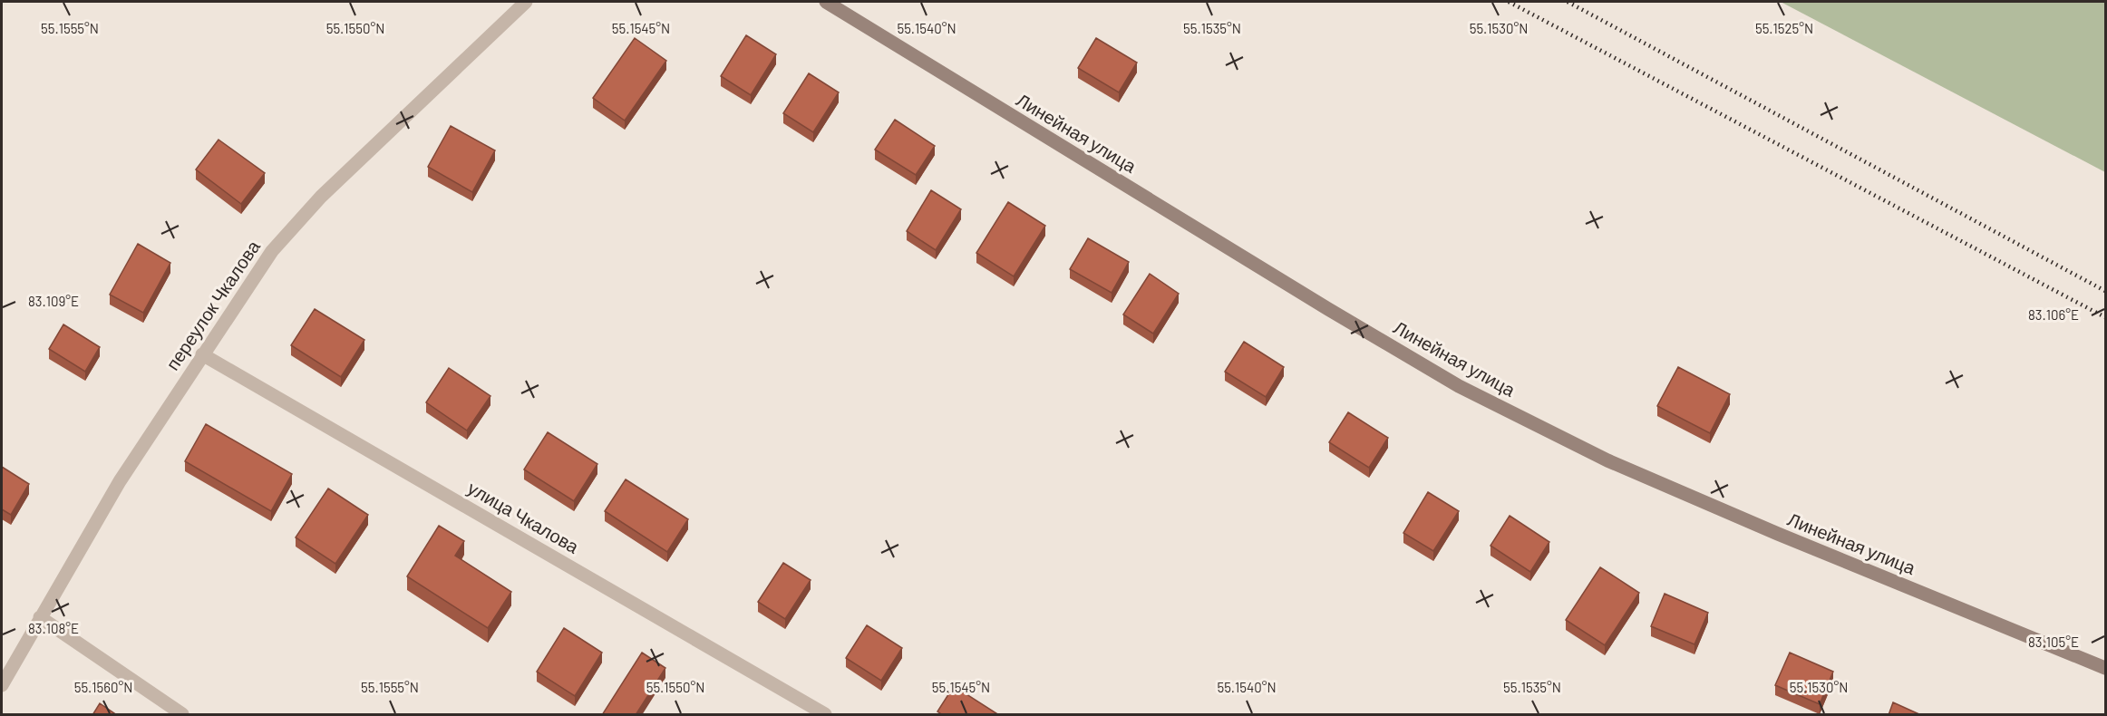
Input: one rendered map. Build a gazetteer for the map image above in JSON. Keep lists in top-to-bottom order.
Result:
{
  "streets": {
    "main road": ["Линейная улица"],
    "street": ["переулок Чкалова", "улица Чкалова"]
  },
  "crossings": [
    ["переулок Чкалова", "улица Чкалова"]
  ],
  "coordinates": [
    "55.1555°N",
    "55.1535°N",
    "55.1530°N",
    "55.1550°N",
    "55.1545°N",
    "55.1540°N",
    "55.1525°N",
    "83.109°E",
    "83.106°E",
    "83.108°E",
    "83.105°E",
    "55.1560°N"
  ]
}
